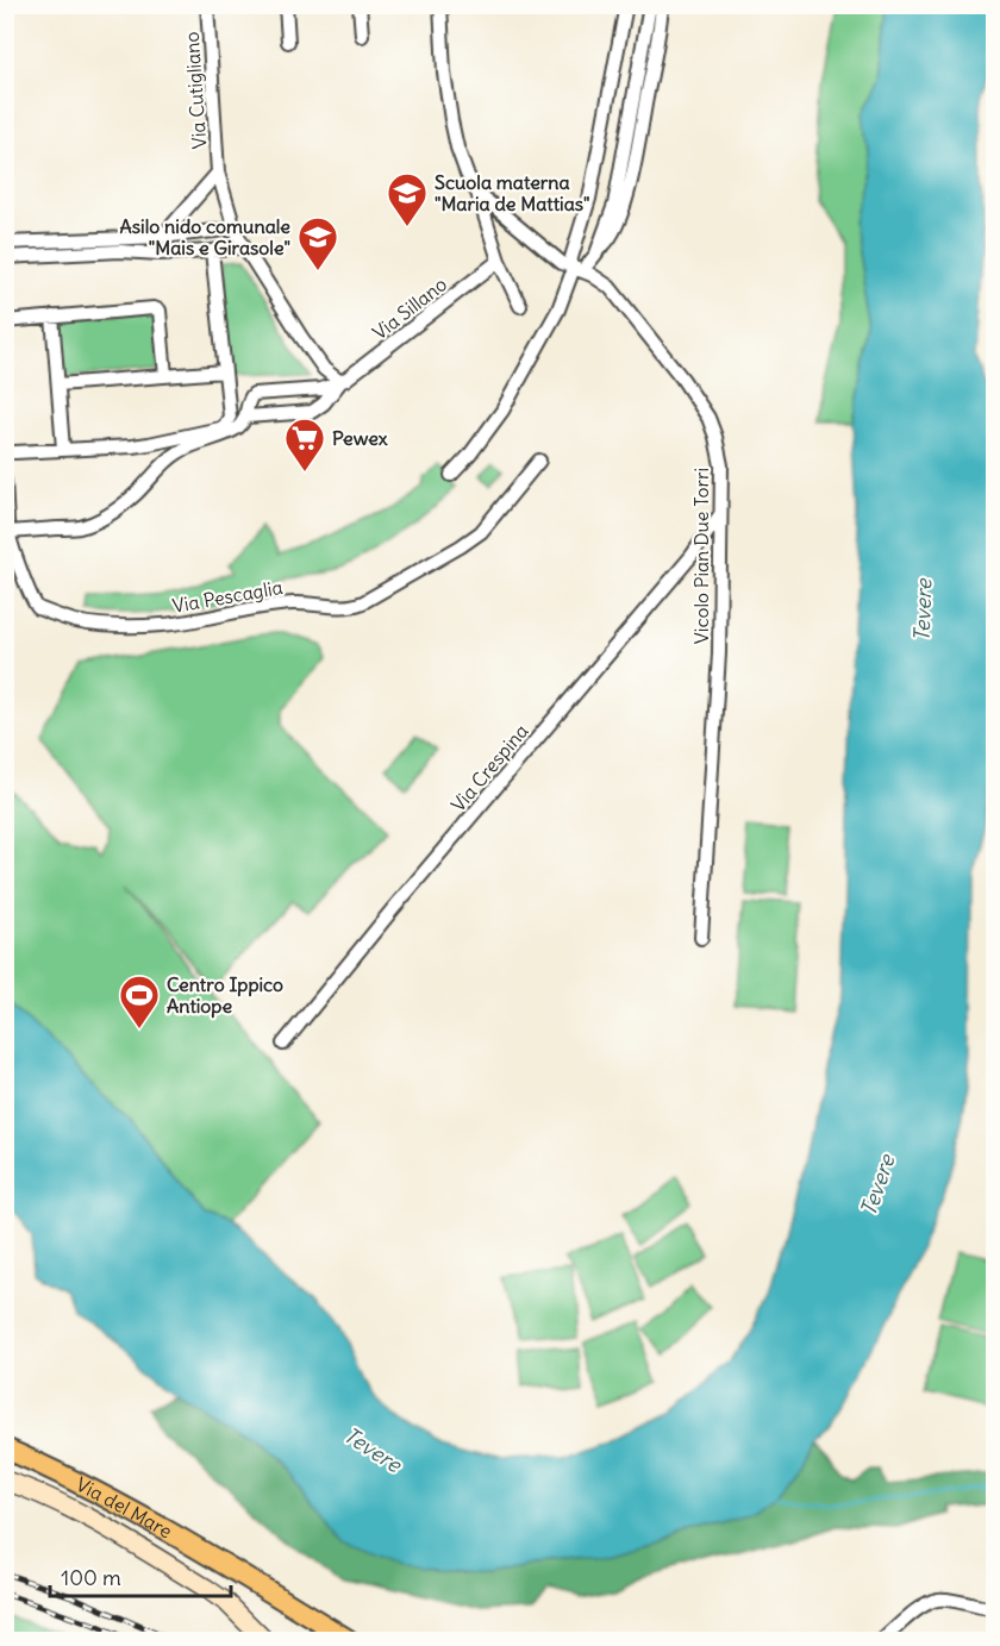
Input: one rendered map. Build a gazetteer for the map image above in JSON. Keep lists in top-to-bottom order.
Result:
{
  "streets": {
    "main road": ["Via del Mare"],
    "street": [
      "Via Cutigliano",
      "Via Sillano",
      "Vicolo Pian Due Torri",
      "Via Pescaglia",
      "Via Crespina"
    ]
  },
  "crossings": [
    ["Via Cutigliano", "Via Sillano"],
    ["Vicolo Pian Due Torri", "Via Crespina"]
  ],
  "water": ["Tevere"],
  "places": {
    "school or university": ["Scuola materna \"Maria de Mattias\"", "Asilo nido comunale \"Mais e Girasole\""],
    "supermarket": ["Pewex"],
    "sports": ["Centro Ippico Antiope"]
  },
  "scale_bar": "100 m"
}
